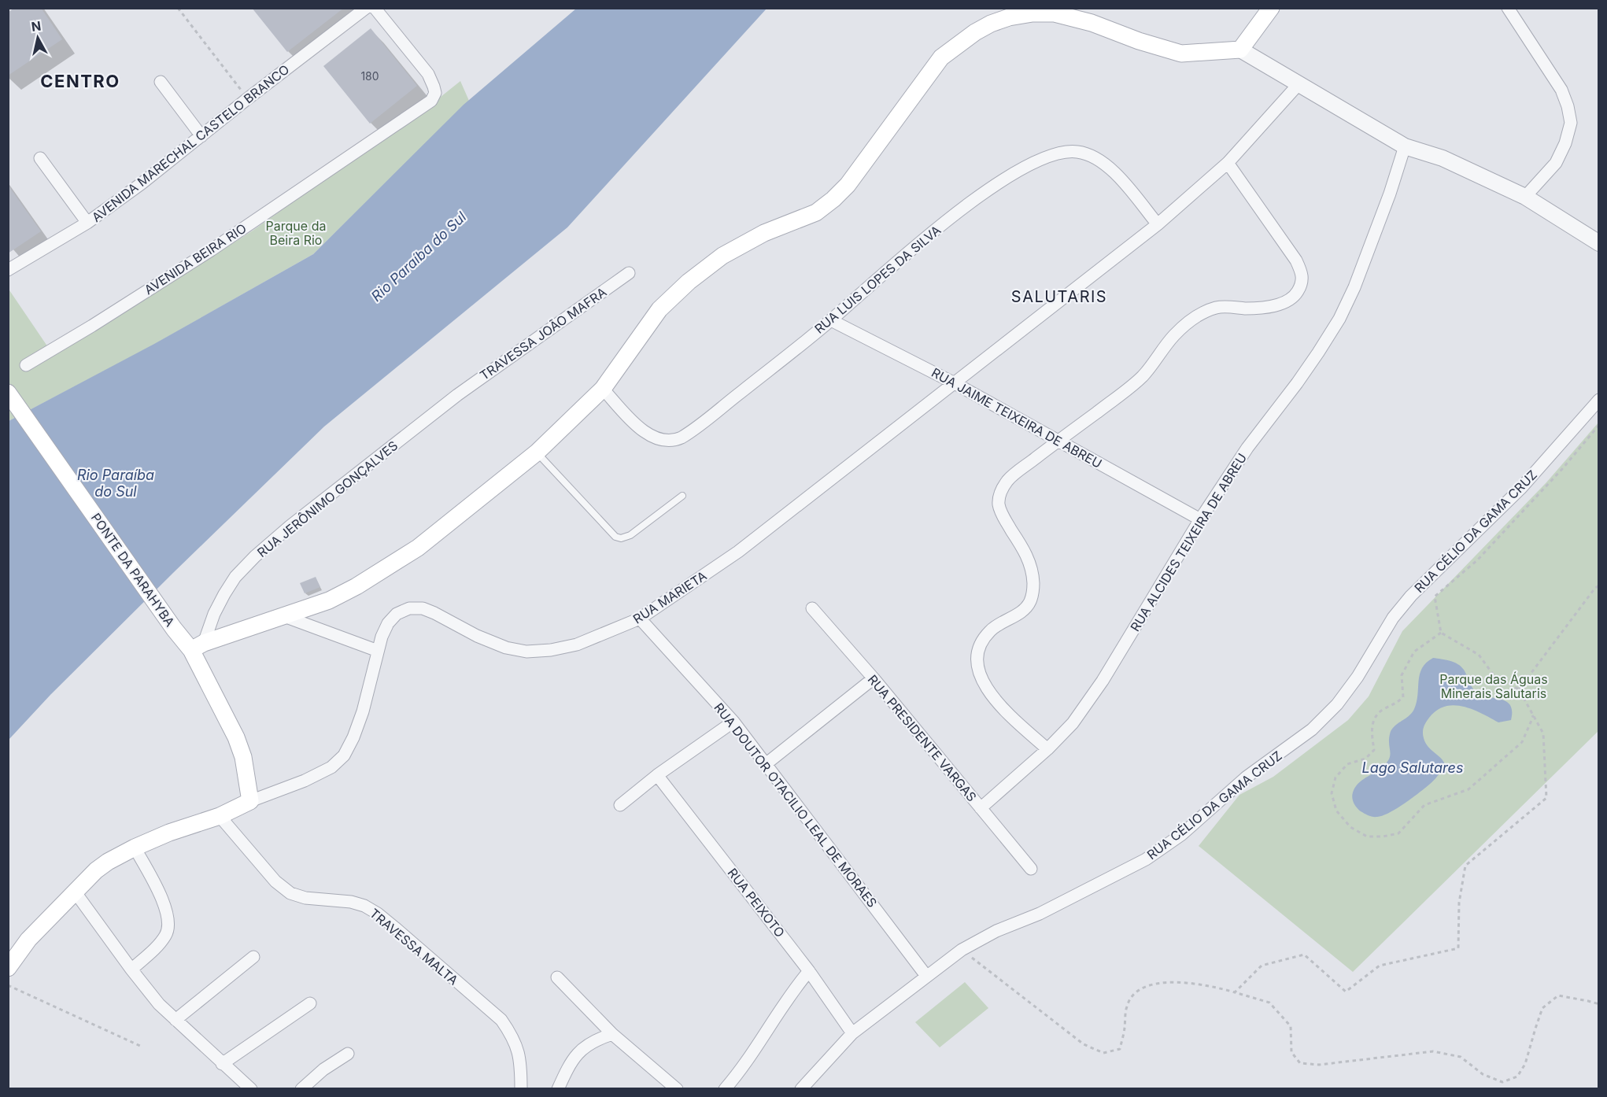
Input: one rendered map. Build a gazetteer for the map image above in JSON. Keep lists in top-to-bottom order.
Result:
{
  "streets": {
    "main road": ["PONTE DA PARAHYBA"],
    "street": [
      "AVENIDA MARECHAL CASTELO BRANCO",
      "AVENIDA BEIRA RIO",
      "RUA LUIS LOPES DA SILVA",
      "TRAVESSA JOÃO MAFRA",
      "RUA JAIME TEIXEIRA DE ABREU",
      "RUA JERÔNIMO GONÇALVES",
      "RUA CÉLIO DA GAMA CRUZ",
      "RUA ALCIDES TEIXEIRA DE ABREU",
      "RUA MARIETA",
      "RUA PRESIDENTE VARGAS",
      "RUA DOUTOR OTACILIO LEAL DE MORAES",
      "RUA PEIXOTO",
      "TRAVESSA MALTA"
    ]
  },
  "crossings": [
    ["RUA LUIS LOPES DA SILVA", "RUA JAIME TEIXEIRA DE ABREU"],
    ["RUA LUIS LOPES DA SILVA", "RUA MARIETA"],
    ["TRAVESSA JOÃO MAFRA", "RUA JERÔNIMO GONÇALVES"],
    ["RUA JAIME TEIXEIRA DE ABREU", "RUA ALCIDES TEIXEIRA DE ABREU"],
    ["RUA JAIME TEIXEIRA DE ABREU", "RUA MARIETA"],
    ["RUA JERÔNIMO GONÇALVES", "PONTE DA PARAHYBA"],
    ["RUA CÉLIO DA GAMA CRUZ", "RUA DOUTOR OTACILIO LEAL DE MORAES"],
    ["RUA CÉLIO DA GAMA CRUZ", "RUA PEIXOTO"],
    ["RUA ALCIDES TEIXEIRA DE ABREU", "RUA PRESIDENTE VARGAS"],
    ["PONTE DA PARAHYBA", "RUA MARIETA"],
    ["RUA MARIETA", "RUA DOUTOR OTACILIO LEAL DE MORAES"]
  ],
  "districts": ["CENTRO", "SALUTARIS"],
  "water": ["Rio Paraíba do Sul", "Lago Salutares"],
  "parks": ["Parque da Beira Rio", "Parque das Águas Minerais Salutaris"],
  "house_numbers": ["180"],
  "north": "top"
}
